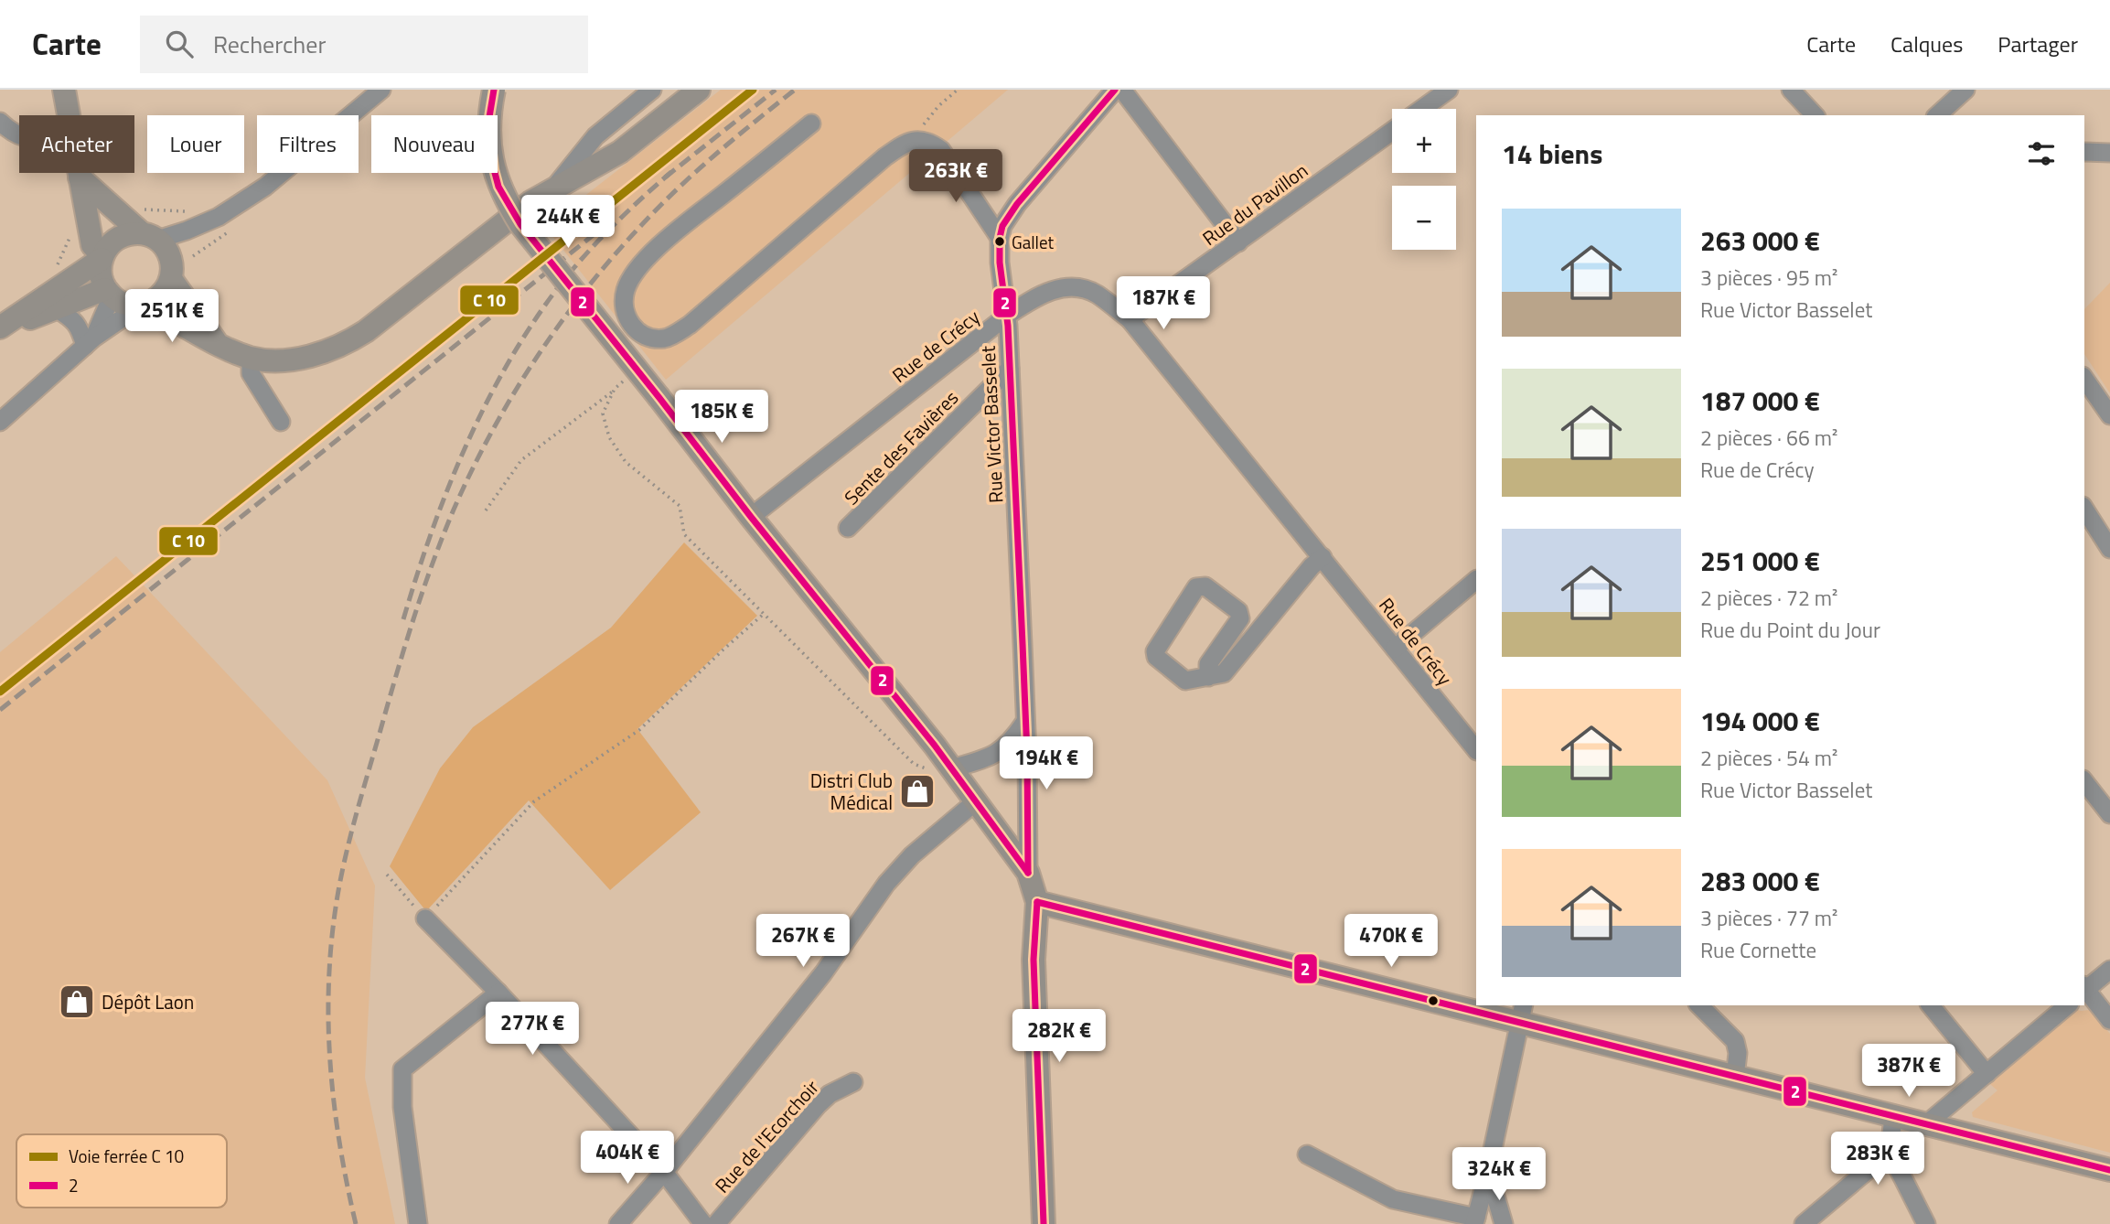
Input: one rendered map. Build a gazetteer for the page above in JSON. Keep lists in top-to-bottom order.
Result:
{
  "streets": {
    "street": [
      "Rue du Pavillon",
      "Rue de Crécy",
      "Rue Victor Basselet",
      "Sente des Favières",
      "Rue de l'Ecorchoir"
    ]
  },
  "crossings": [
    ["Rue du Pavillon", "Rue de Crécy"],
    ["Rue de Crécy", "Rue Victor Basselet"],
    ["Rue Victor Basselet", "Sente des Favières"]
  ],
  "places": {
    "other": ["Gallet"],
    "shop": ["Distri Club Médical", "Dépôt Laon"]
  },
  "lines": ["transit line 2"],
  "legend": ["Voie ferrée C 10", "2"],
  "page": {
    "header": "Carte",
    "search": "Rechercher",
    "nav": ["Carte", "Calques", "Partager"],
    "map_buttons": ["+", "−"],
    "chip": [
      "Acheter",
      "Louer",
      "Filtres",
      "Nouveau"
    ],
    "heading": "14 biens",
    "price": [
      "263K €",
      "244K €",
      "187K €",
      "251K €",
      "185K €",
      "194K €",
      "267K €",
      "470K €",
      "277K €",
      "282K €",
      "387K €",
      "404K €",
      "283K €",
      "324K €"
    ],
    "list": [
      {
        "name": "263 000 €",
        "note": "3 pièces · 95 m² · Rue Victor Basselet"
      },
      {
        "name": "187 000 €",
        "note": "2 pièces · 66 m² · Rue de Crécy"
      },
      {
        "name": "251 000 €",
        "note": "2 pièces · 72 m² · Rue du Point du Jour"
      },
      {
        "name": "194 000 €",
        "note": "2 pièces · 54 m² · Rue Victor Basselet"
      },
      {
        "name": "283 000 €",
        "note": "3 pièces · 77 m² · Rue Cornette"
      }
    ]
  }
}
